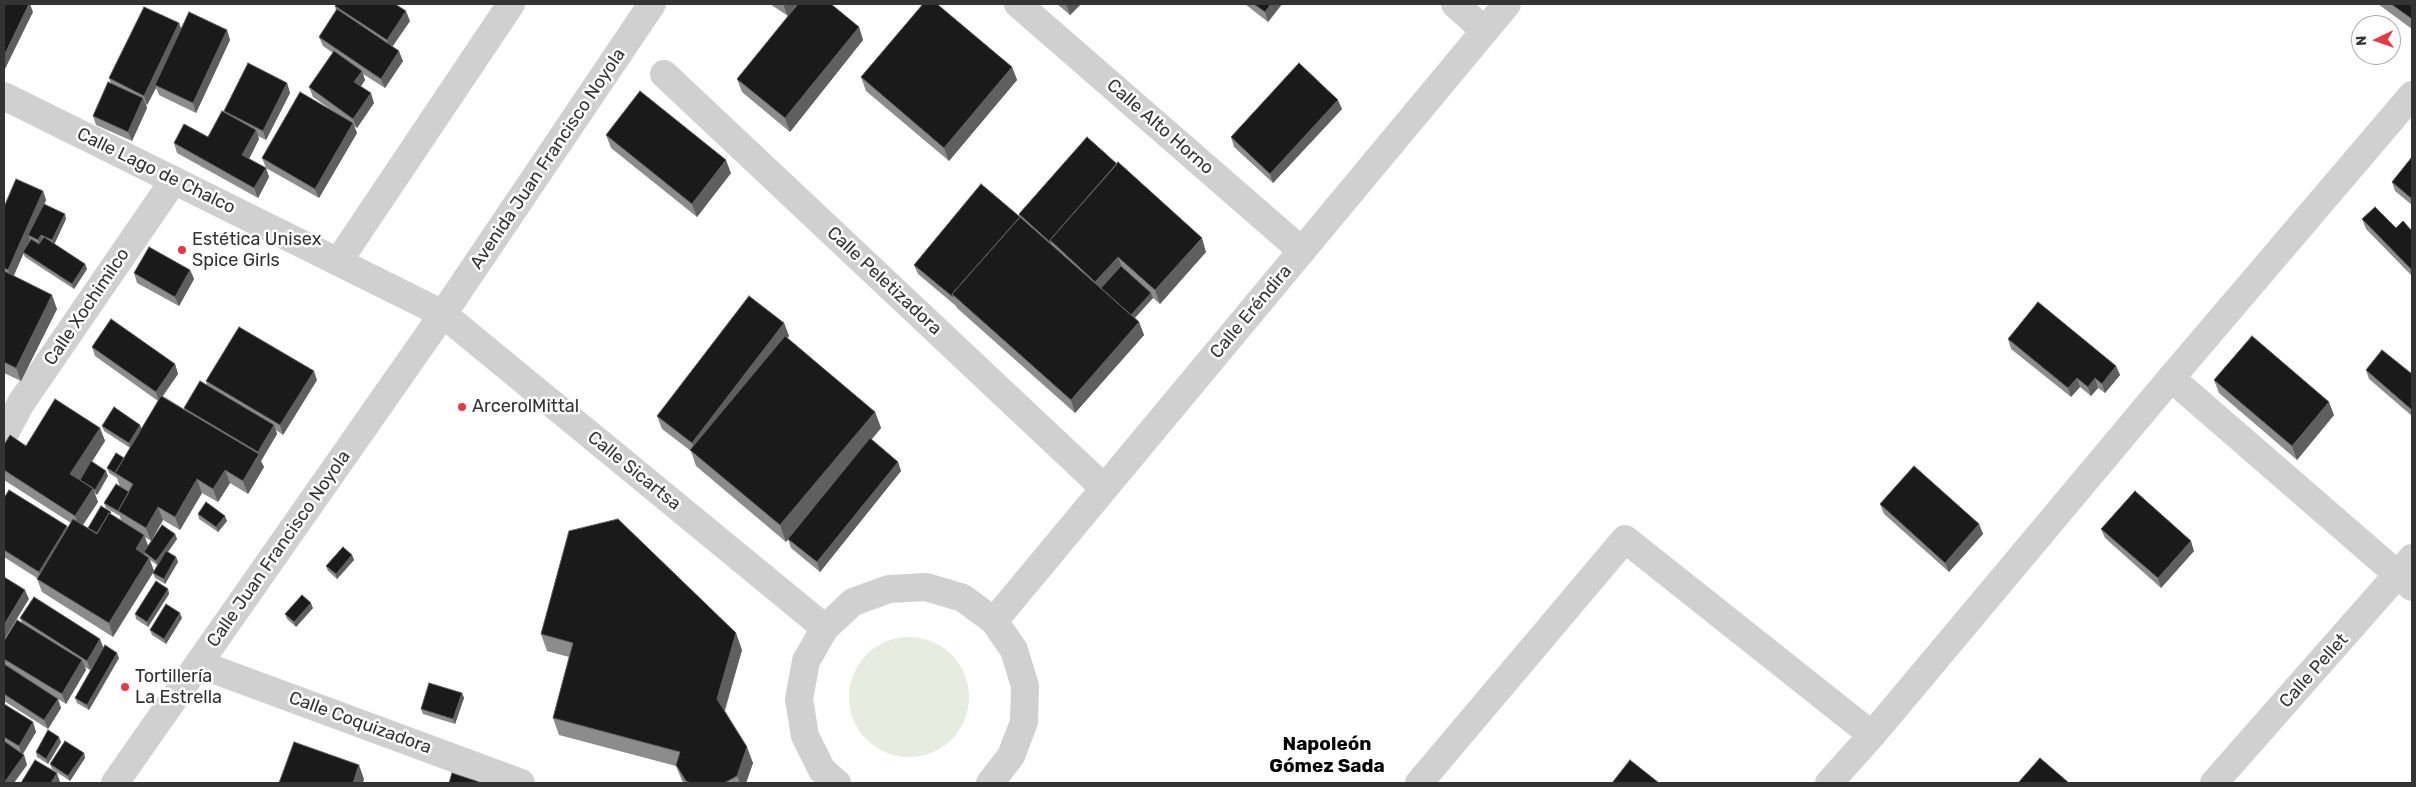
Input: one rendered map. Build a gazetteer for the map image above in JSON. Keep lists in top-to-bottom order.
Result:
{
  "streets": {
    "street": [
      "Calle Alto Horno",
      "Avenida Juan Francisco Noyola",
      "Calle Lago de Chalco",
      "Calle Peletizadora",
      "Calle Xochimilco",
      "Calle Eréndira",
      "Calle Sicartsa",
      "Calle Juan Francisco Noyola",
      "Calle Pellet",
      "Calle Coquizadora"
    ]
  },
  "crossings": [
    ["Calle Alto Horno", "Calle Eréndira"],
    ["Avenida Juan Francisco Noyola", "Calle Lago de Chalco"],
    ["Avenida Juan Francisco Noyola", "Calle Sicartsa"],
    ["Avenida Juan Francisco Noyola", "Calle Juan Francisco Noyola"],
    ["Calle Lago de Chalco", "Calle Xochimilco"],
    ["Calle Lago de Chalco", "Calle Sicartsa"],
    ["Calle Lago de Chalco", "Calle Juan Francisco Noyola"],
    ["Calle Peletizadora", "Calle Eréndira"],
    ["Calle Sicartsa", "Calle Juan Francisco Noyola"],
    ["Calle Juan Francisco Noyola", "Calle Coquizadora"]
  ],
  "districts": ["Napoleón Gómez Sada"],
  "places": ["Estética Unisex Spice Girls", "ArcerolMittal", "Tortillería La Estrella"],
  "north": "left"
}
